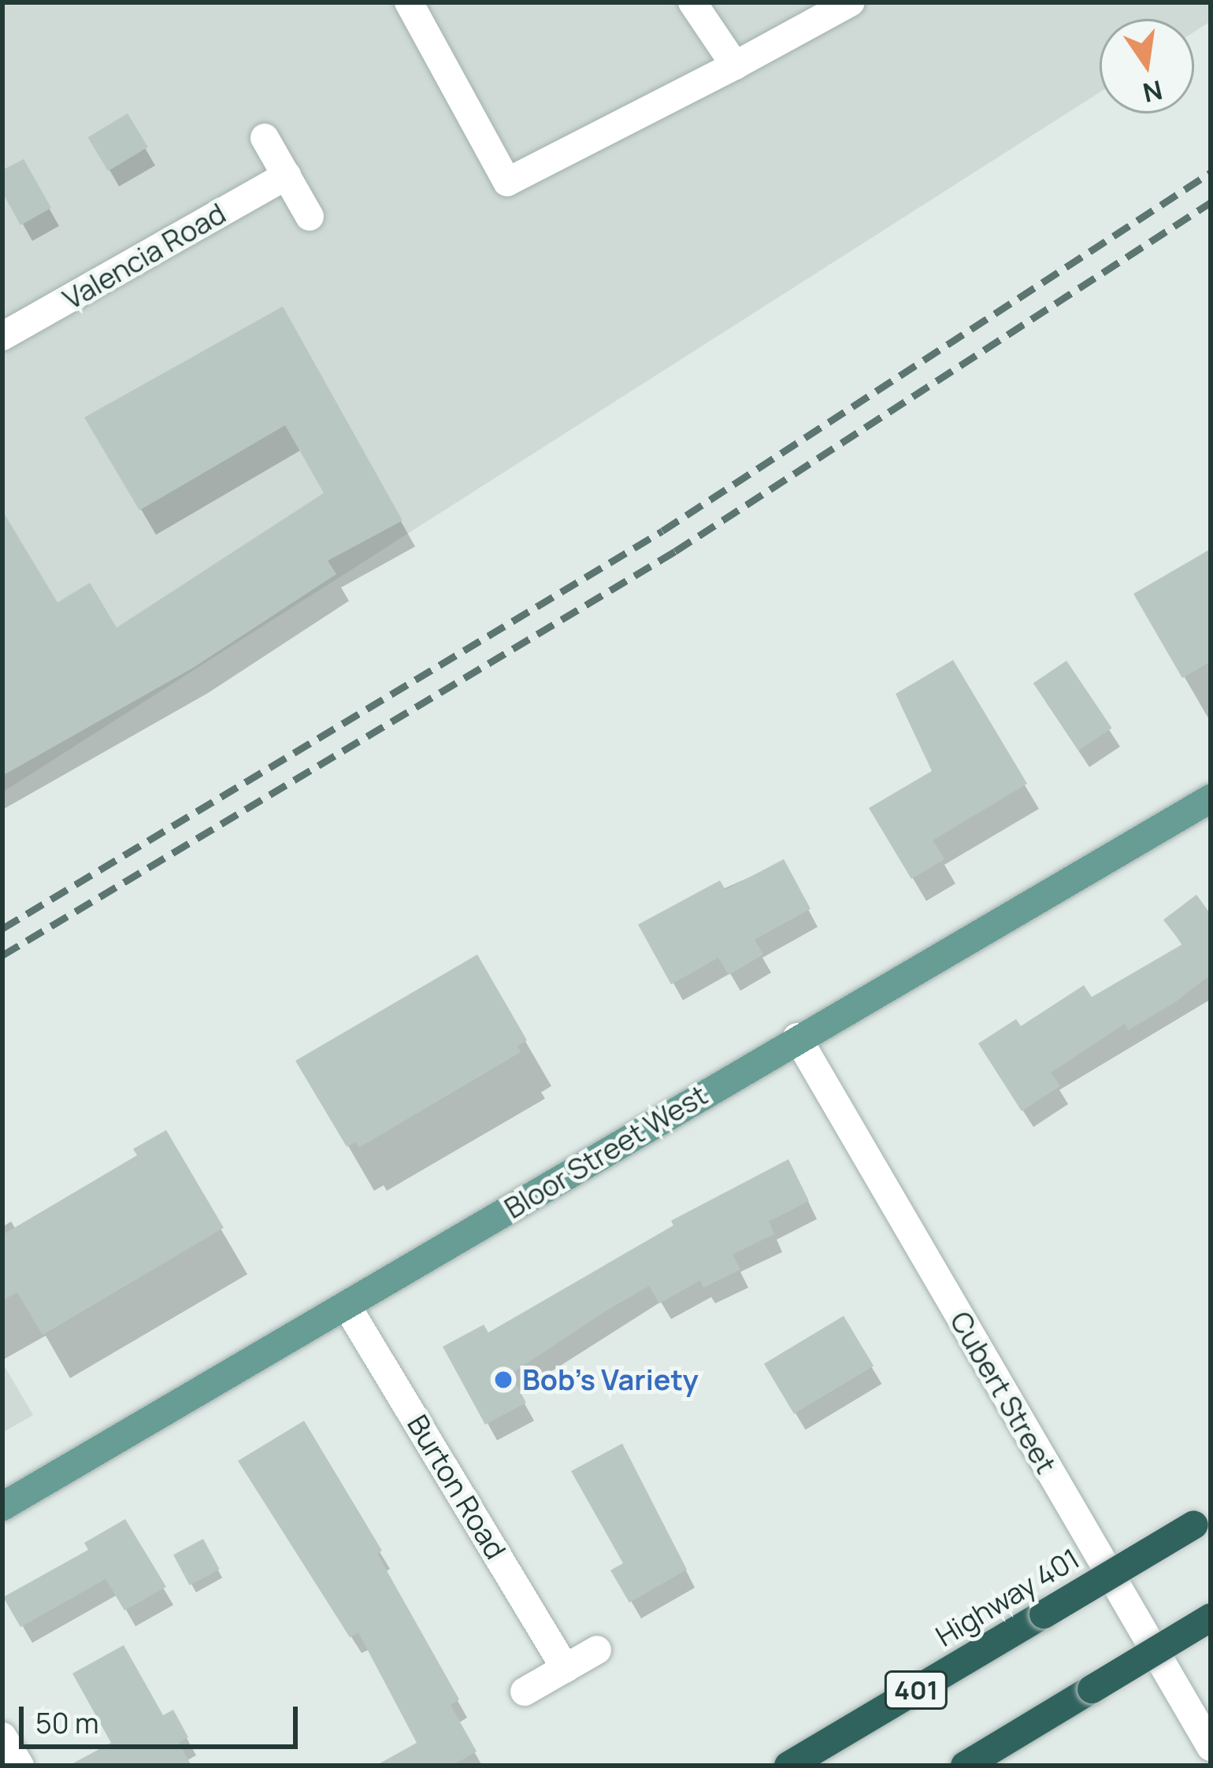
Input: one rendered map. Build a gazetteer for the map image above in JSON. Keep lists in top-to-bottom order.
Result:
{
  "streets": {
    "highway": ["Highway 401", "401"],
    "main road": ["Bloor Street West"],
    "street": ["Valencia Road", "Cubert Street", "Burton Road"]
  },
  "crossings": [
    ["Bloor Street West", "Cubert Street"],
    ["Bloor Street West", "Burton Road"]
  ],
  "places": ["Bob's Variety"],
  "scale_bar": "50 m",
  "north": "bottom"
}
